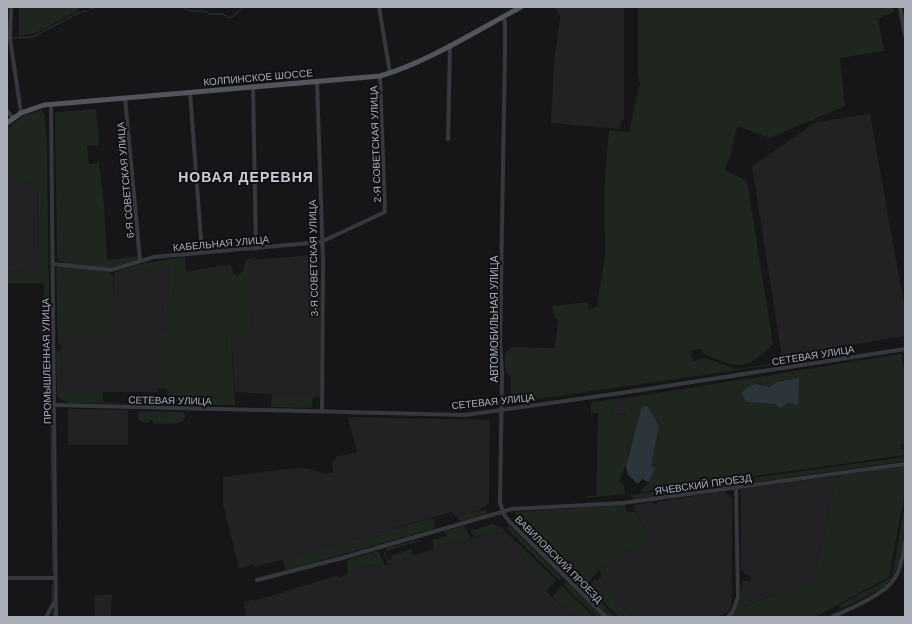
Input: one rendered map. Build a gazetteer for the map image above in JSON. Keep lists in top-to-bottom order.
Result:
{
  "streets": {
    "main road": ["КОЛПИНСКОЕ ШОССЕ"],
    "street": [
      "2-Я СОВЕТСКАЯ УЛИЦА",
      "6-Я СОВЕТСКАЯ УЛИЦА",
      "КАБЕЛЬНАЯ УЛИЦА",
      "3-Я СОВЕТСКАЯ УЛИЦА",
      "АВТОМОБИЛЬНАЯ УЛИЦА",
      "СЕТЕВАЯ УЛИЦА",
      "ПРОМЫШЛЕННАЯ УЛИЦА",
      "ЯЧЕВСКИЙ ПРОЕЗД",
      "ВАВИЛОВСКИЙ ПРОЕЗД"
    ]
  },
  "crossings": [
    ["КОЛПИНСКОЕ ШОССЕ", "2-Я СОВЕТСКАЯ УЛИЦА"],
    ["КОЛПИНСКОЕ ШОССЕ", "6-Я СОВЕТСКАЯ УЛИЦА"],
    ["КОЛПИНСКОЕ ШОССЕ", "3-Я СОВЕТСКАЯ УЛИЦА"],
    ["КОЛПИНСКОЕ ШОССЕ", "АВТОМОБИЛЬНАЯ УЛИЦА"],
    ["КОЛПИНСКОЕ ШОССЕ", "ПРОМЫШЛЕННАЯ УЛИЦА"],
    ["2-Я СОВЕТСКАЯ УЛИЦА", "КАБЕЛЬНАЯ УЛИЦА"],
    ["6-Я СОВЕТСКАЯ УЛИЦА", "КАБЕЛЬНАЯ УЛИЦА"],
    ["КАБЕЛЬНАЯ УЛИЦА", "3-Я СОВЕТСКАЯ УЛИЦА"],
    ["КАБЕЛЬНАЯ УЛИЦА", "ПРОМЫШЛЕННАЯ УЛИЦА"],
    ["3-Я СОВЕТСКАЯ УЛИЦА", "СЕТЕВАЯ УЛИЦА"],
    ["АВТОМОБИЛЬНАЯ УЛИЦА", "СЕТЕВАЯ УЛИЦА"],
    ["АВТОМОБИЛЬНАЯ УЛИЦА", "ЯЧЕВСКИЙ ПРОЕЗД"],
    ["АВТОМОБИЛЬНАЯ УЛИЦА", "ВАВИЛОВСКИЙ ПРОЕЗД"],
    ["СЕТЕВАЯ УЛИЦА", "ПРОМЫШЛЕННАЯ УЛИЦА"],
    ["ЯЧЕВСКИЙ ПРОЕЗД", "ВАВИЛОВСКИЙ ПРОЕЗД"]
  ],
  "districts": ["НОВАЯ ДЕРЕВНЯ"]
}
